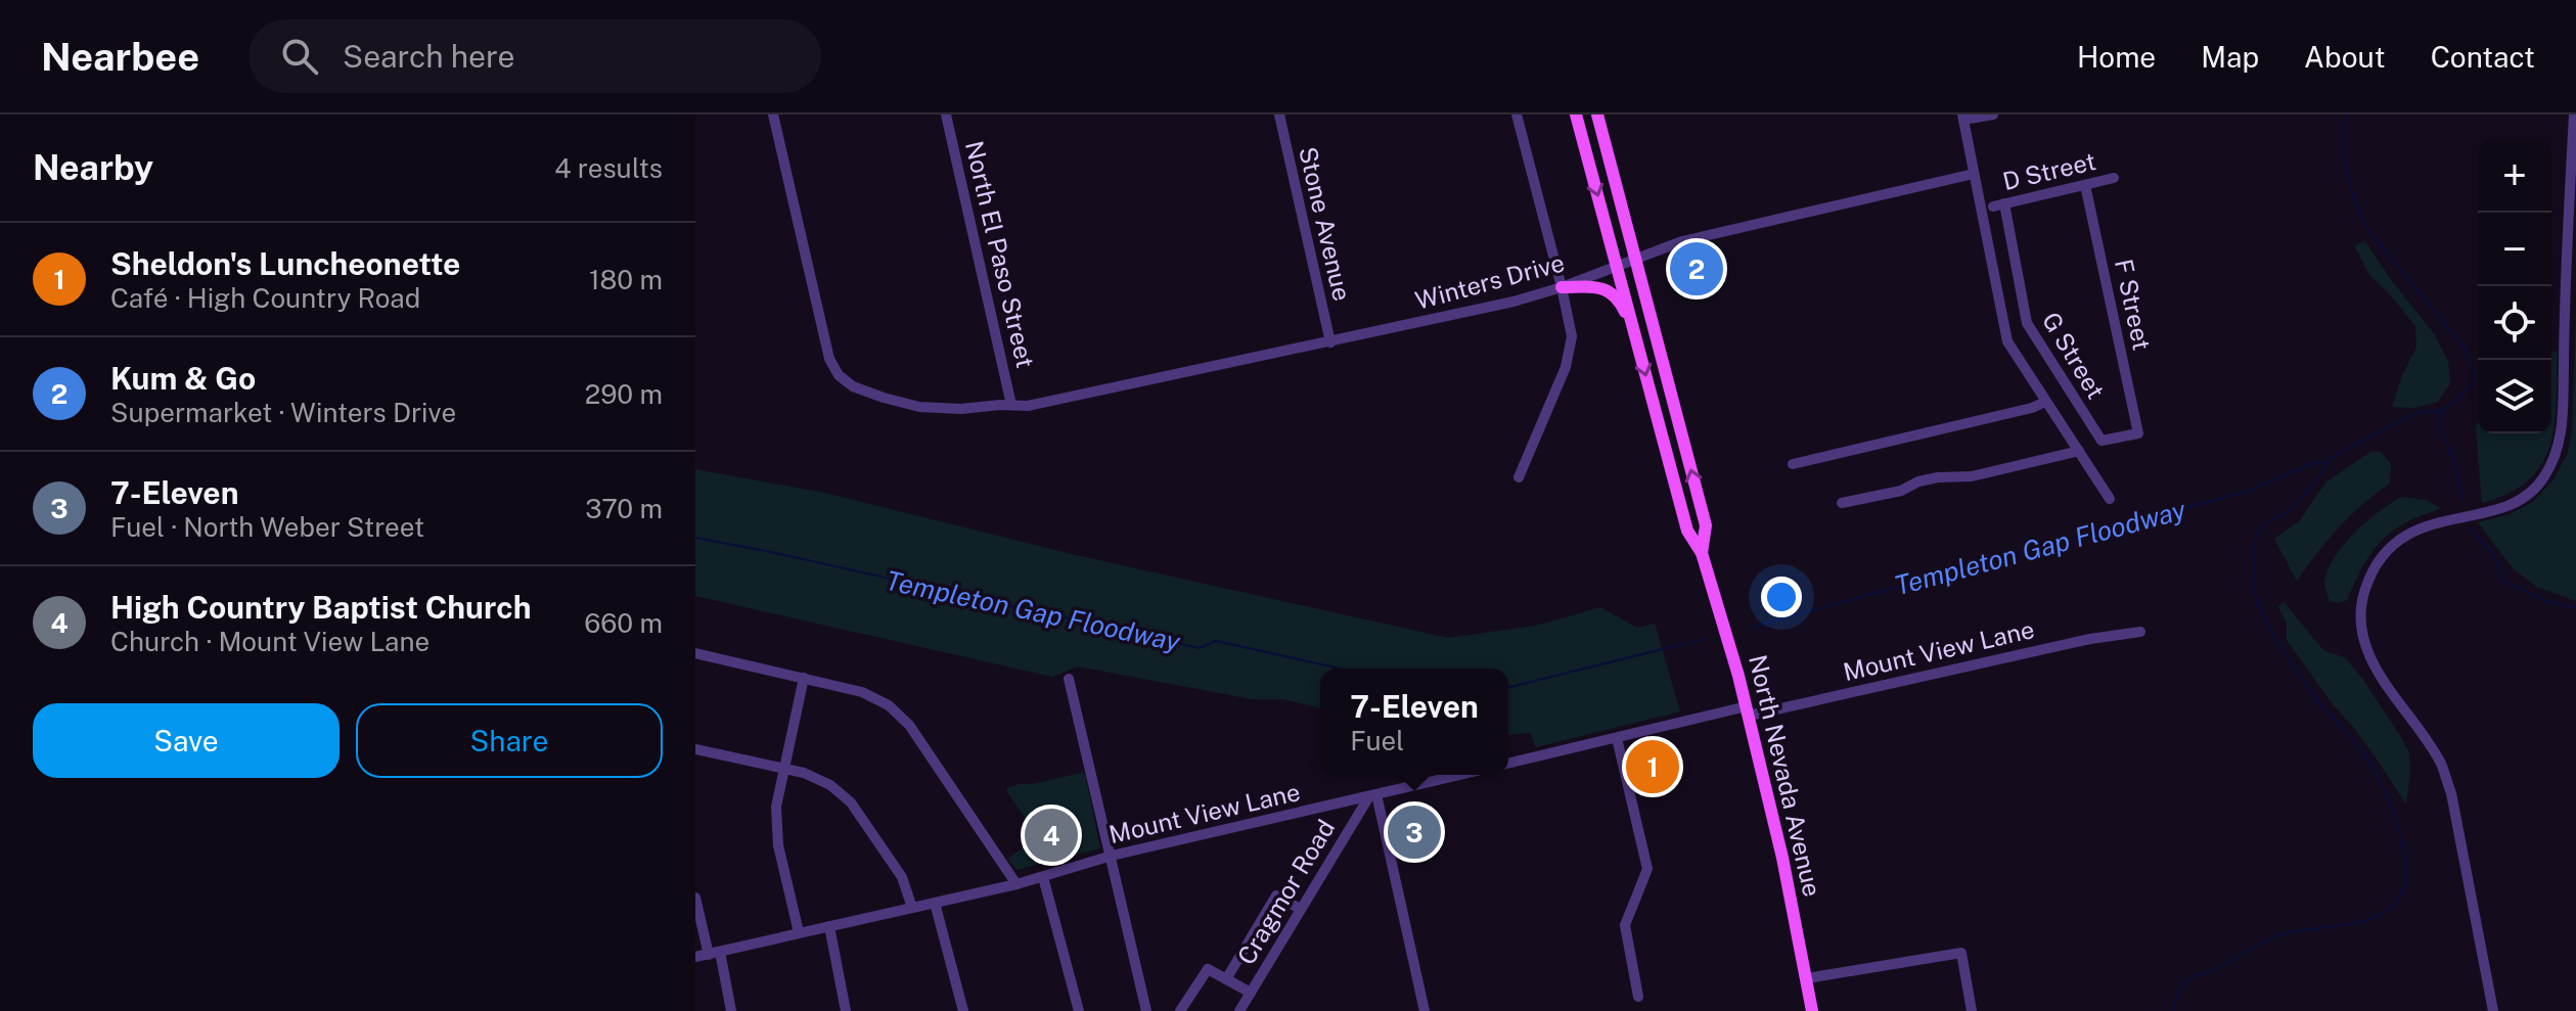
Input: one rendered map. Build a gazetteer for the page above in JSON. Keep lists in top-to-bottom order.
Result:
{
  "streets": {
    "main road": ["North Nevada Avenue"],
    "street": [
      "D Street",
      "Stone Avenue",
      "North El Paso Street",
      "Winters Drive",
      "F Street",
      "G Street",
      "Mount View Lane",
      "Cragmor Road"
    ]
  },
  "crossings": [
    ["D Street", "F Street"],
    ["D Street", "G Street"],
    ["Stone Avenue", "Winters Drive"],
    ["North El Paso Street", "Winters Drive"],
    ["Winters Drive", "North Nevada Avenue"],
    ["F Street", "G Street"],
    ["Mount View Lane", "North Nevada Avenue"],
    ["Mount View Lane", "Cragmor Road"]
  ],
  "water": ["Templeton Gap Floodway"],
  "page": {
    "header": "Nearbee",
    "search": "Search here",
    "nav": [
      "Home",
      "Map",
      "About",
      "Contact"
    ],
    "heading": ["Nearby", "4 results"],
    "map_buttons": ["+", "−"],
    "list": [
      {
        "mark": "1",
        "name": "Sheldon's Luncheonette",
        "note": "Café · High Country Road",
        "value": "180 m"
      },
      {
        "mark": "2",
        "name": "Kum & Go",
        "note": "Supermarket · Winters Drive",
        "value": "290 m"
      },
      {
        "mark": "3",
        "name": "7-Eleven",
        "note": "Fuel · North Weber Street",
        "value": "370 m"
      },
      {
        "mark": "4",
        "name": "High Country Baptist Church",
        "note": "Church · Mount View Lane",
        "value": "660 m"
      }
    ],
    "pins": [
      "2",
      "1",
      "3",
      "4"
    ],
    "popup": ["7-Eleven", "Fuel"],
    "buttons": ["Save", "Share"]
  }
}
